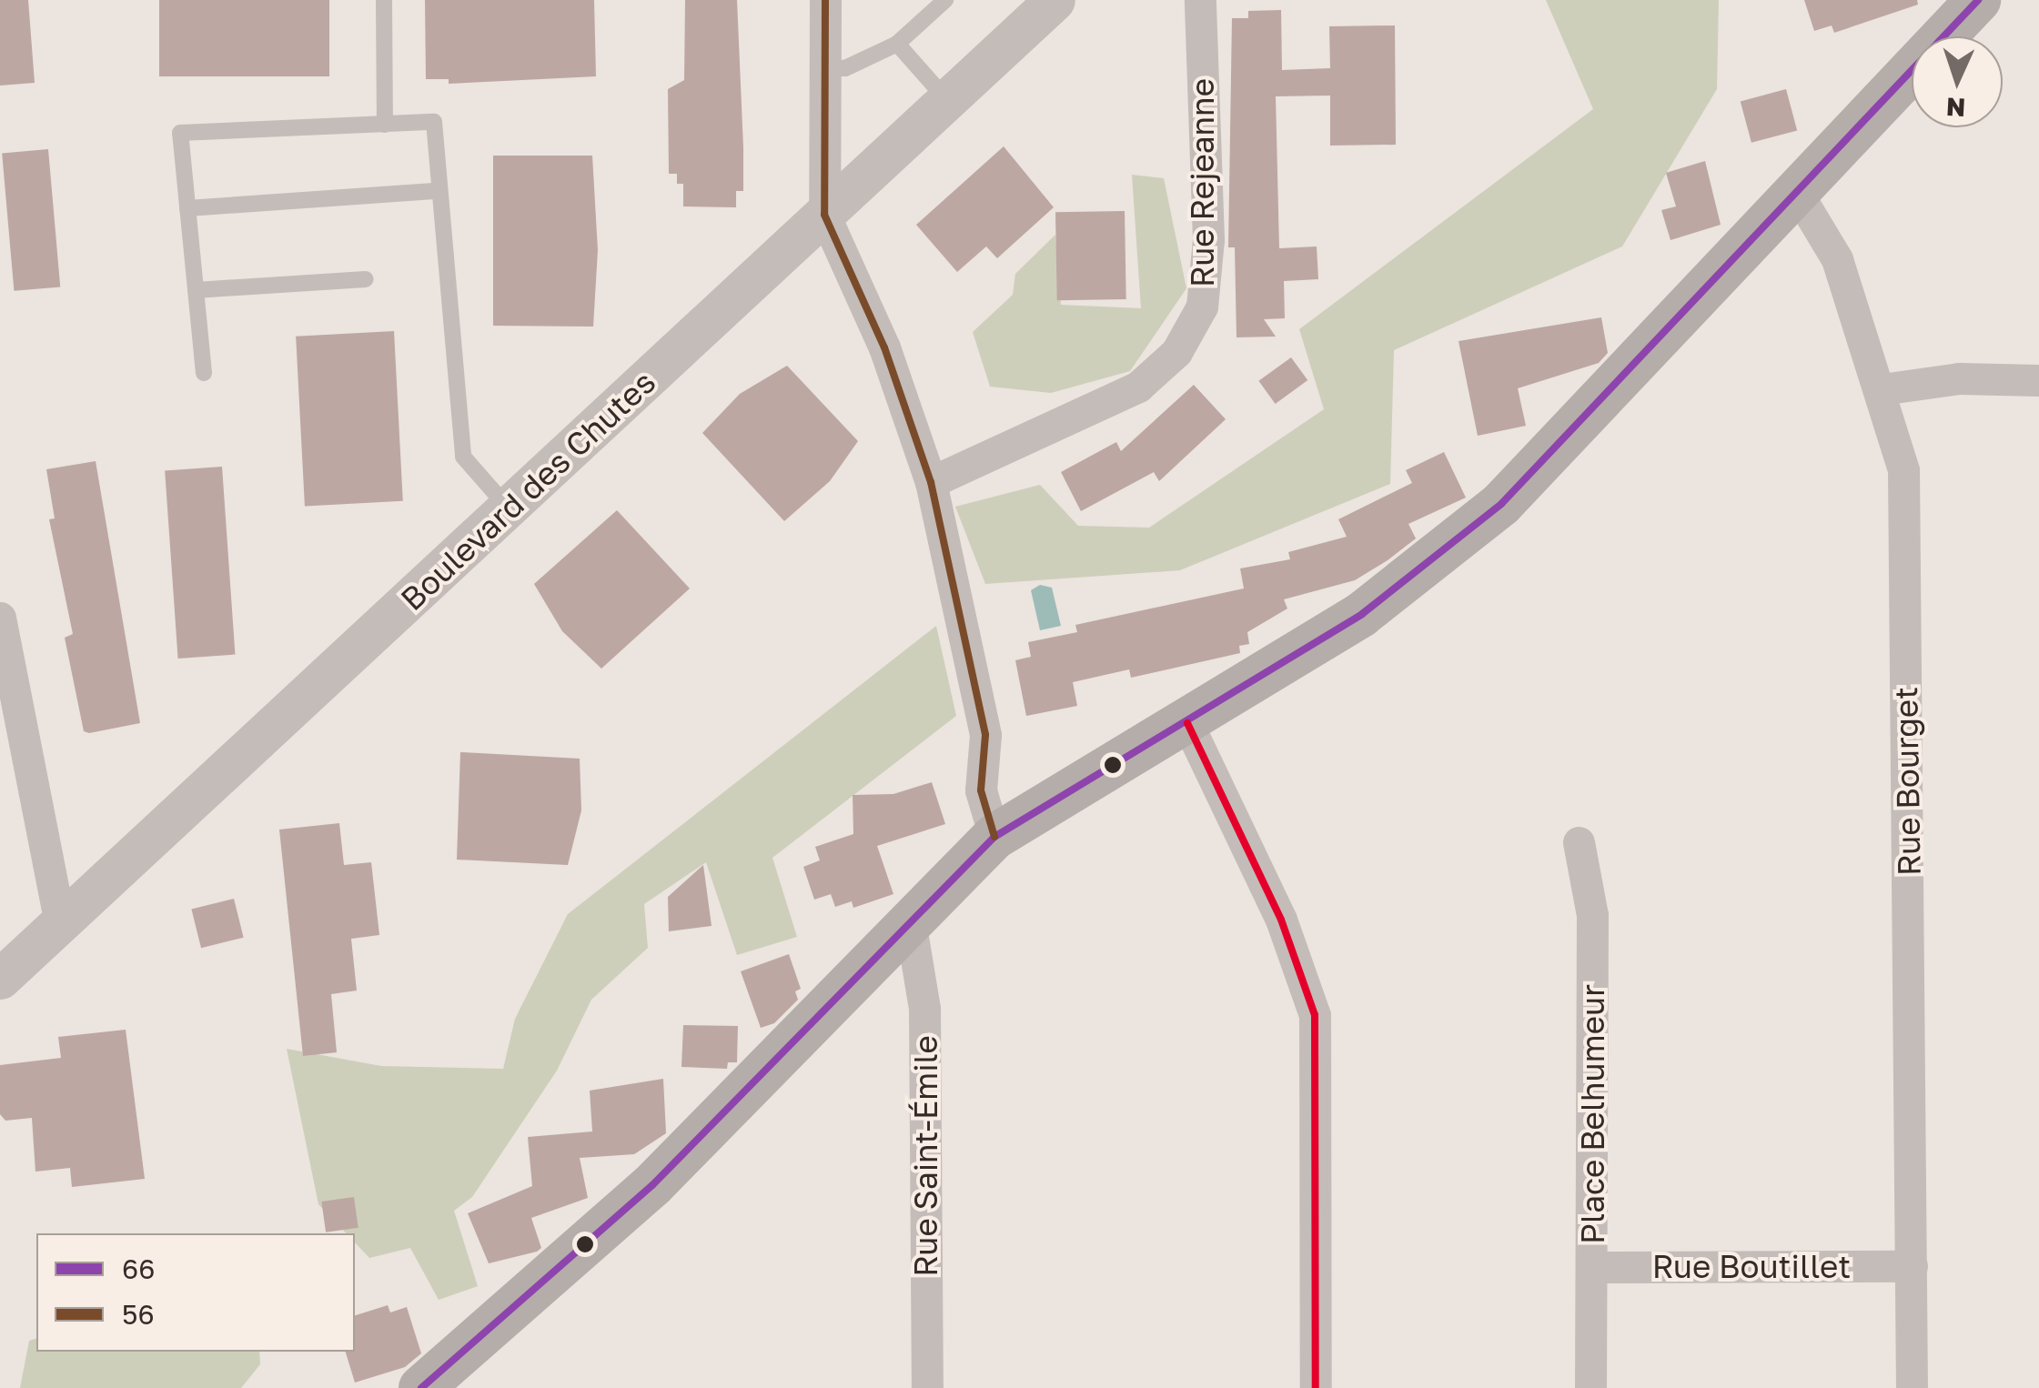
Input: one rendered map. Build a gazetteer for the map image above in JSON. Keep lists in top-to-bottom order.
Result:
{
  "streets": {
    "street": [
      "Rue Rejeanne",
      "Boulevard des Chutes",
      "Rue Bourget",
      "Place Belhumeur",
      "Rue Saint-Émile",
      "Rue Boutillet"
    ]
  },
  "crossings": [
    ["Rue Bourget", "Rue Boutillet"],
    ["Place Belhumeur", "Rue Boutillet"]
  ],
  "lines": ["transit line 66", "transit line 56"],
  "legend": ["66", "56"],
  "north": "bottom"
}
